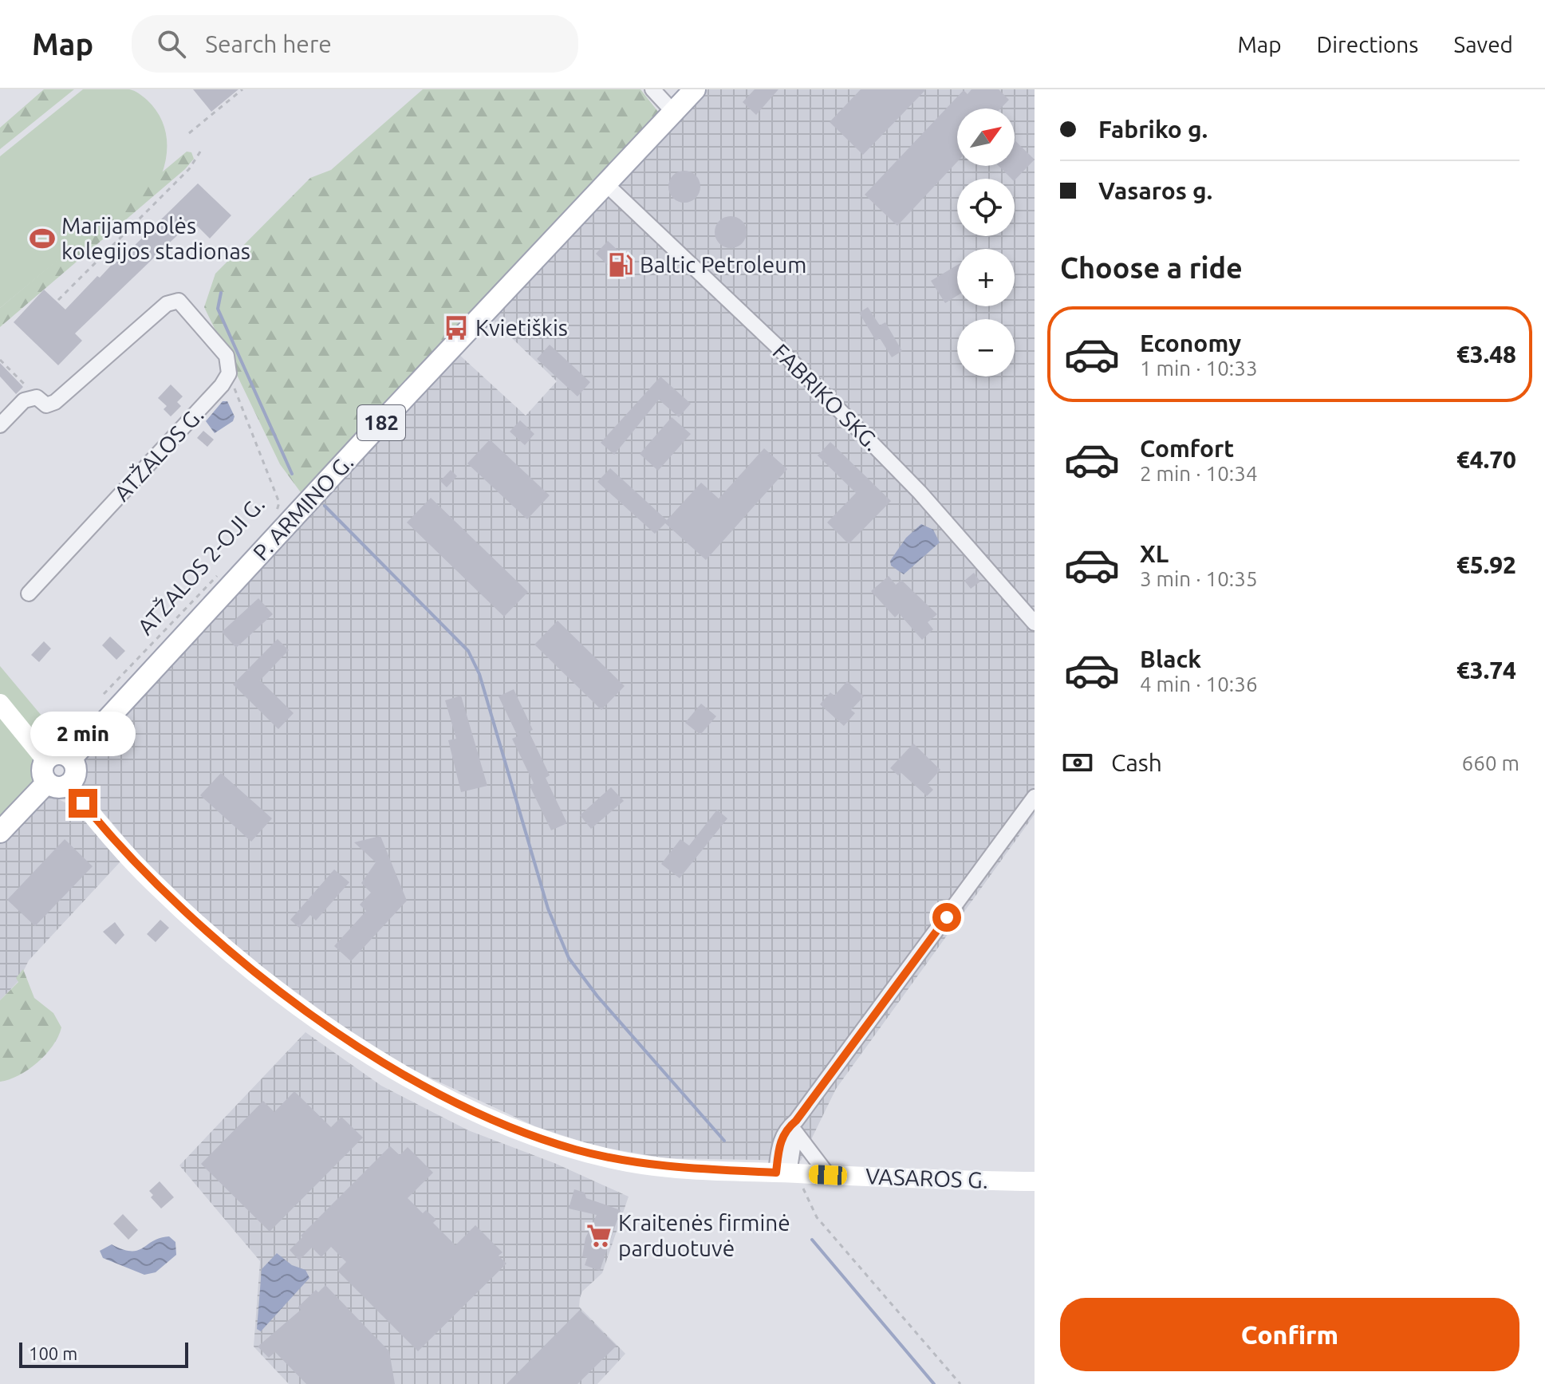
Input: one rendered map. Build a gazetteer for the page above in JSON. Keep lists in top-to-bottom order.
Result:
{
  "streets": {
    "main road": ["182", "P. ARMINO G."],
    "street": ["FABRIKO SKG.", "ATŽALOS G.", "VASAROS G."],
    "path": ["ATŽALOS 2-OJI G."]
  },
  "crossings": [
    ["FABRIKO SKG.", "P. ARMINO G."],
    ["ATŽALOS G.", "ATŽALOS 2-OJI G."],
    ["P. ARMINO G.", "VASAROS G."]
  ],
  "places": {
    "sports": ["Marijampolės kolegijos stadionas"],
    "fuel station": ["Baltic Petroleum"],
    "bus stop": ["Kvietiškis"],
    "supermarket": ["Kraitenės firminė parduotuvė"]
  },
  "scale_bar": "100 m",
  "north": "top right",
  "page": {
    "header": "Map",
    "search": "Search here",
    "nav": ["Map", "Directions", "Saved"],
    "banner": ["Fabriko g.", "Vasaros g."],
    "map_buttons": ["+", "−"],
    "heading": "Choose a ride",
    "list": [
      {
        "name": "Economy",
        "note": "1 min · 10:33",
        "value": "€3.48"
      },
      {
        "name": "Comfort",
        "note": "2 min · 10:34",
        "value": "€4.70"
      },
      {
        "name": "XL",
        "note": "3 min · 10:35",
        "value": "€5.92"
      },
      {
        "name": "Black",
        "note": "4 min · 10:36",
        "value": "€3.74"
      }
    ],
    "bubble": "2 min",
    "pay": ["Cash", "660 m"],
    "buttons": "Confirm",
    "scale": "100 m"
  }
}
